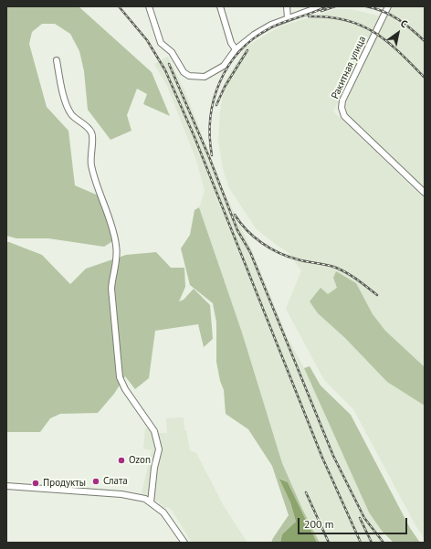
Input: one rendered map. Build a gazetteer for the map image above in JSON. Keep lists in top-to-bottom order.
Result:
{
  "streets": {
    "street": ["Ракитная улица"]
  },
  "places": ["Ozon", "Слата", "Продукты"],
  "scale_bar": "200 m",
  "north": "top right"
}
